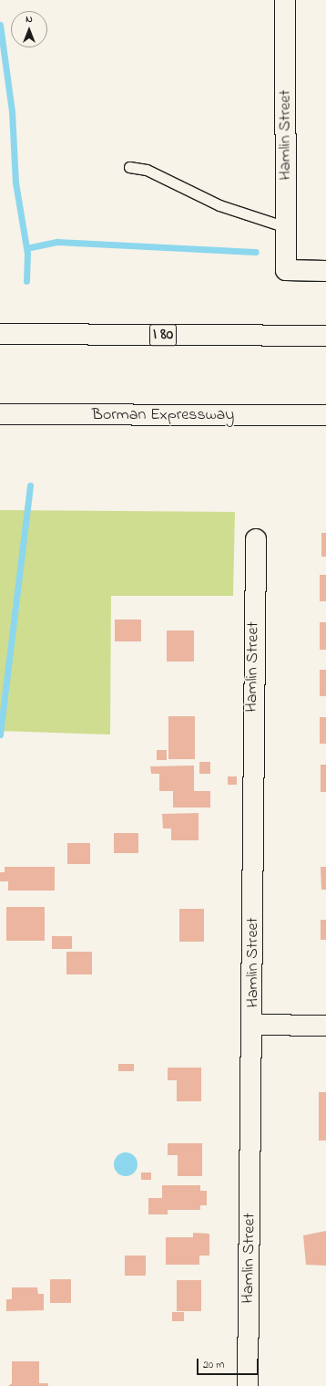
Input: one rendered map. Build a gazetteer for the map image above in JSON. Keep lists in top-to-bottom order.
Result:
{
  "streets": {
    "main road": ["Hamlin Street", "I 80", "Borman Expressway"]
  },
  "scale_bar": "20 m",
  "north": "top"
}
